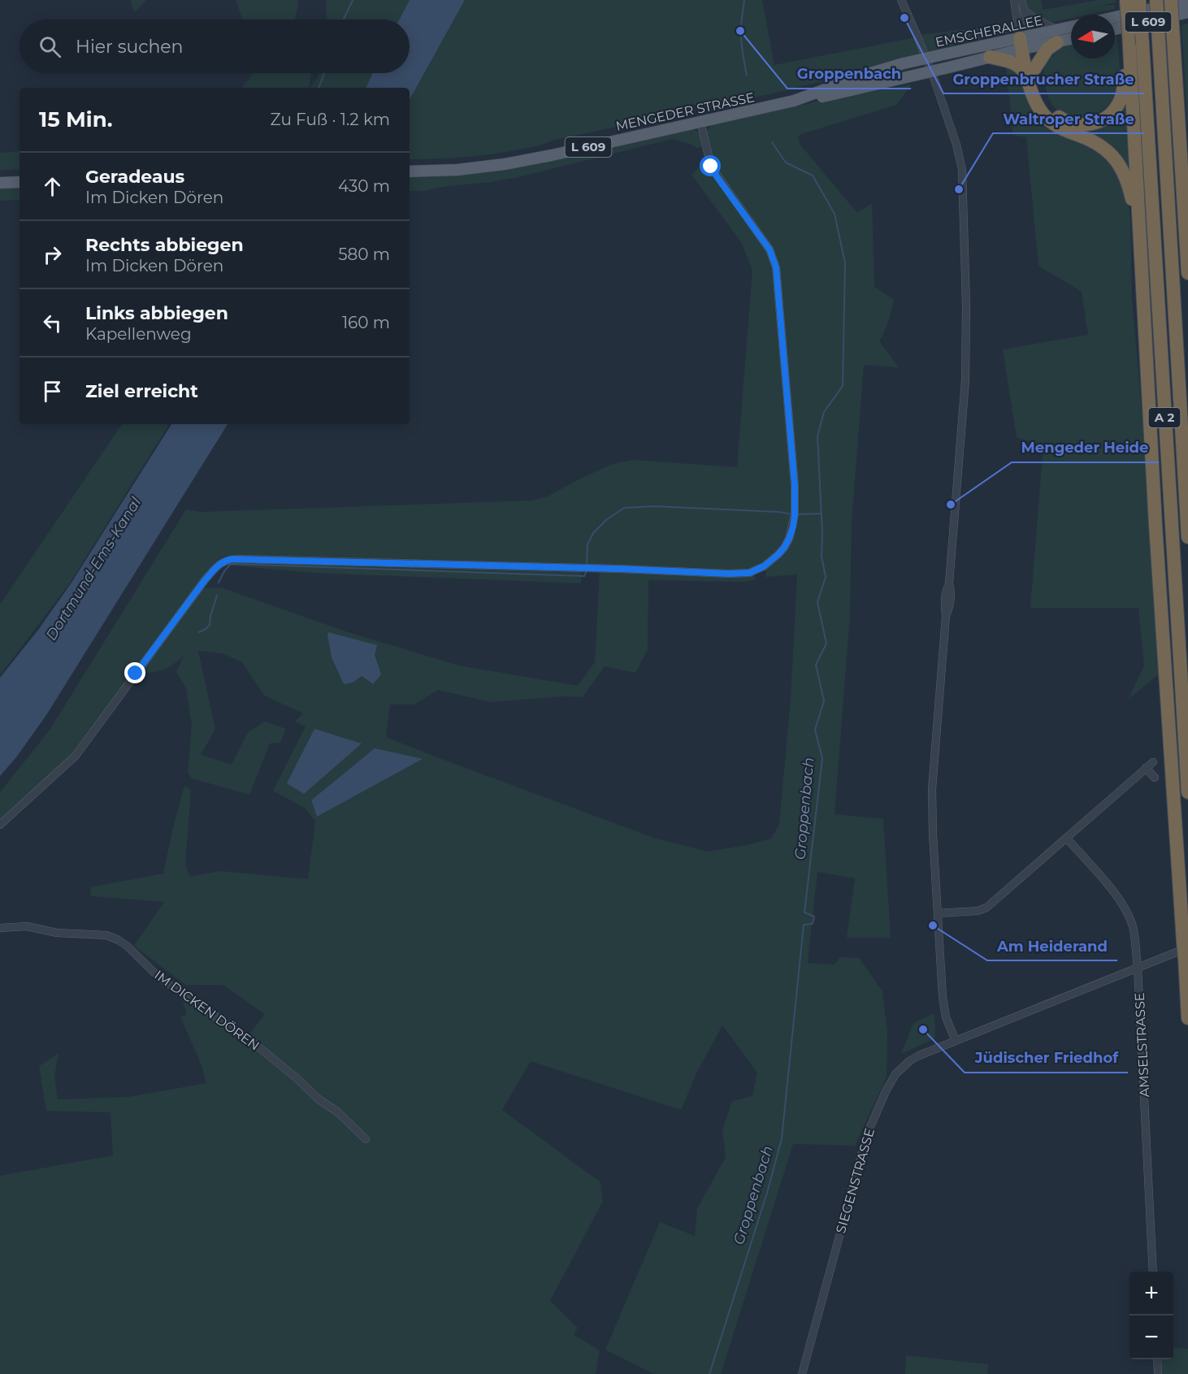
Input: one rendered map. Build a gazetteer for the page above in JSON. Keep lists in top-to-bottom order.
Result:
{
  "streets": {
    "highway": ["A 2"],
    "main road": ["L 609", "EMSCHERALLEE", "MENGEDER STRASSE"],
    "street": ["IM DICKEN DÖREN", "AMSELSTRASSE", "SIEGENSTRASSE"]
  },
  "crossings": [
    ["EMSCHERALLEE", "MENGEDER STRASSE"],
    ["AMSELSTRASSE", "SIEGENSTRASSE"]
  ],
  "water": ["Dortmund-Ems-Kanal", "Groppenbach"],
  "places": [
    "Groppenbrucher Straße",
    "Groppenbach",
    "Waltroper Straße",
    "Mengeder Heide",
    "Am Heiderand",
    "Jüdischer Friedhof"
  ],
  "north": "left",
  "page": {
    "search": "Hier suchen",
    "heading": ["15 Min.", "Zu Fuß · 1.2 km"],
    "list": [
      ["Geradeaus", "Im Dicken Dören", "430 m"],
      ["Rechts abbiegen", "Im Dicken Dören", "580 m"],
      ["Links abbiegen", "Kapellenweg", "160 m"],
      "Ziel erreicht"
    ],
    "map_buttons": ["+", "−"]
  }
}
